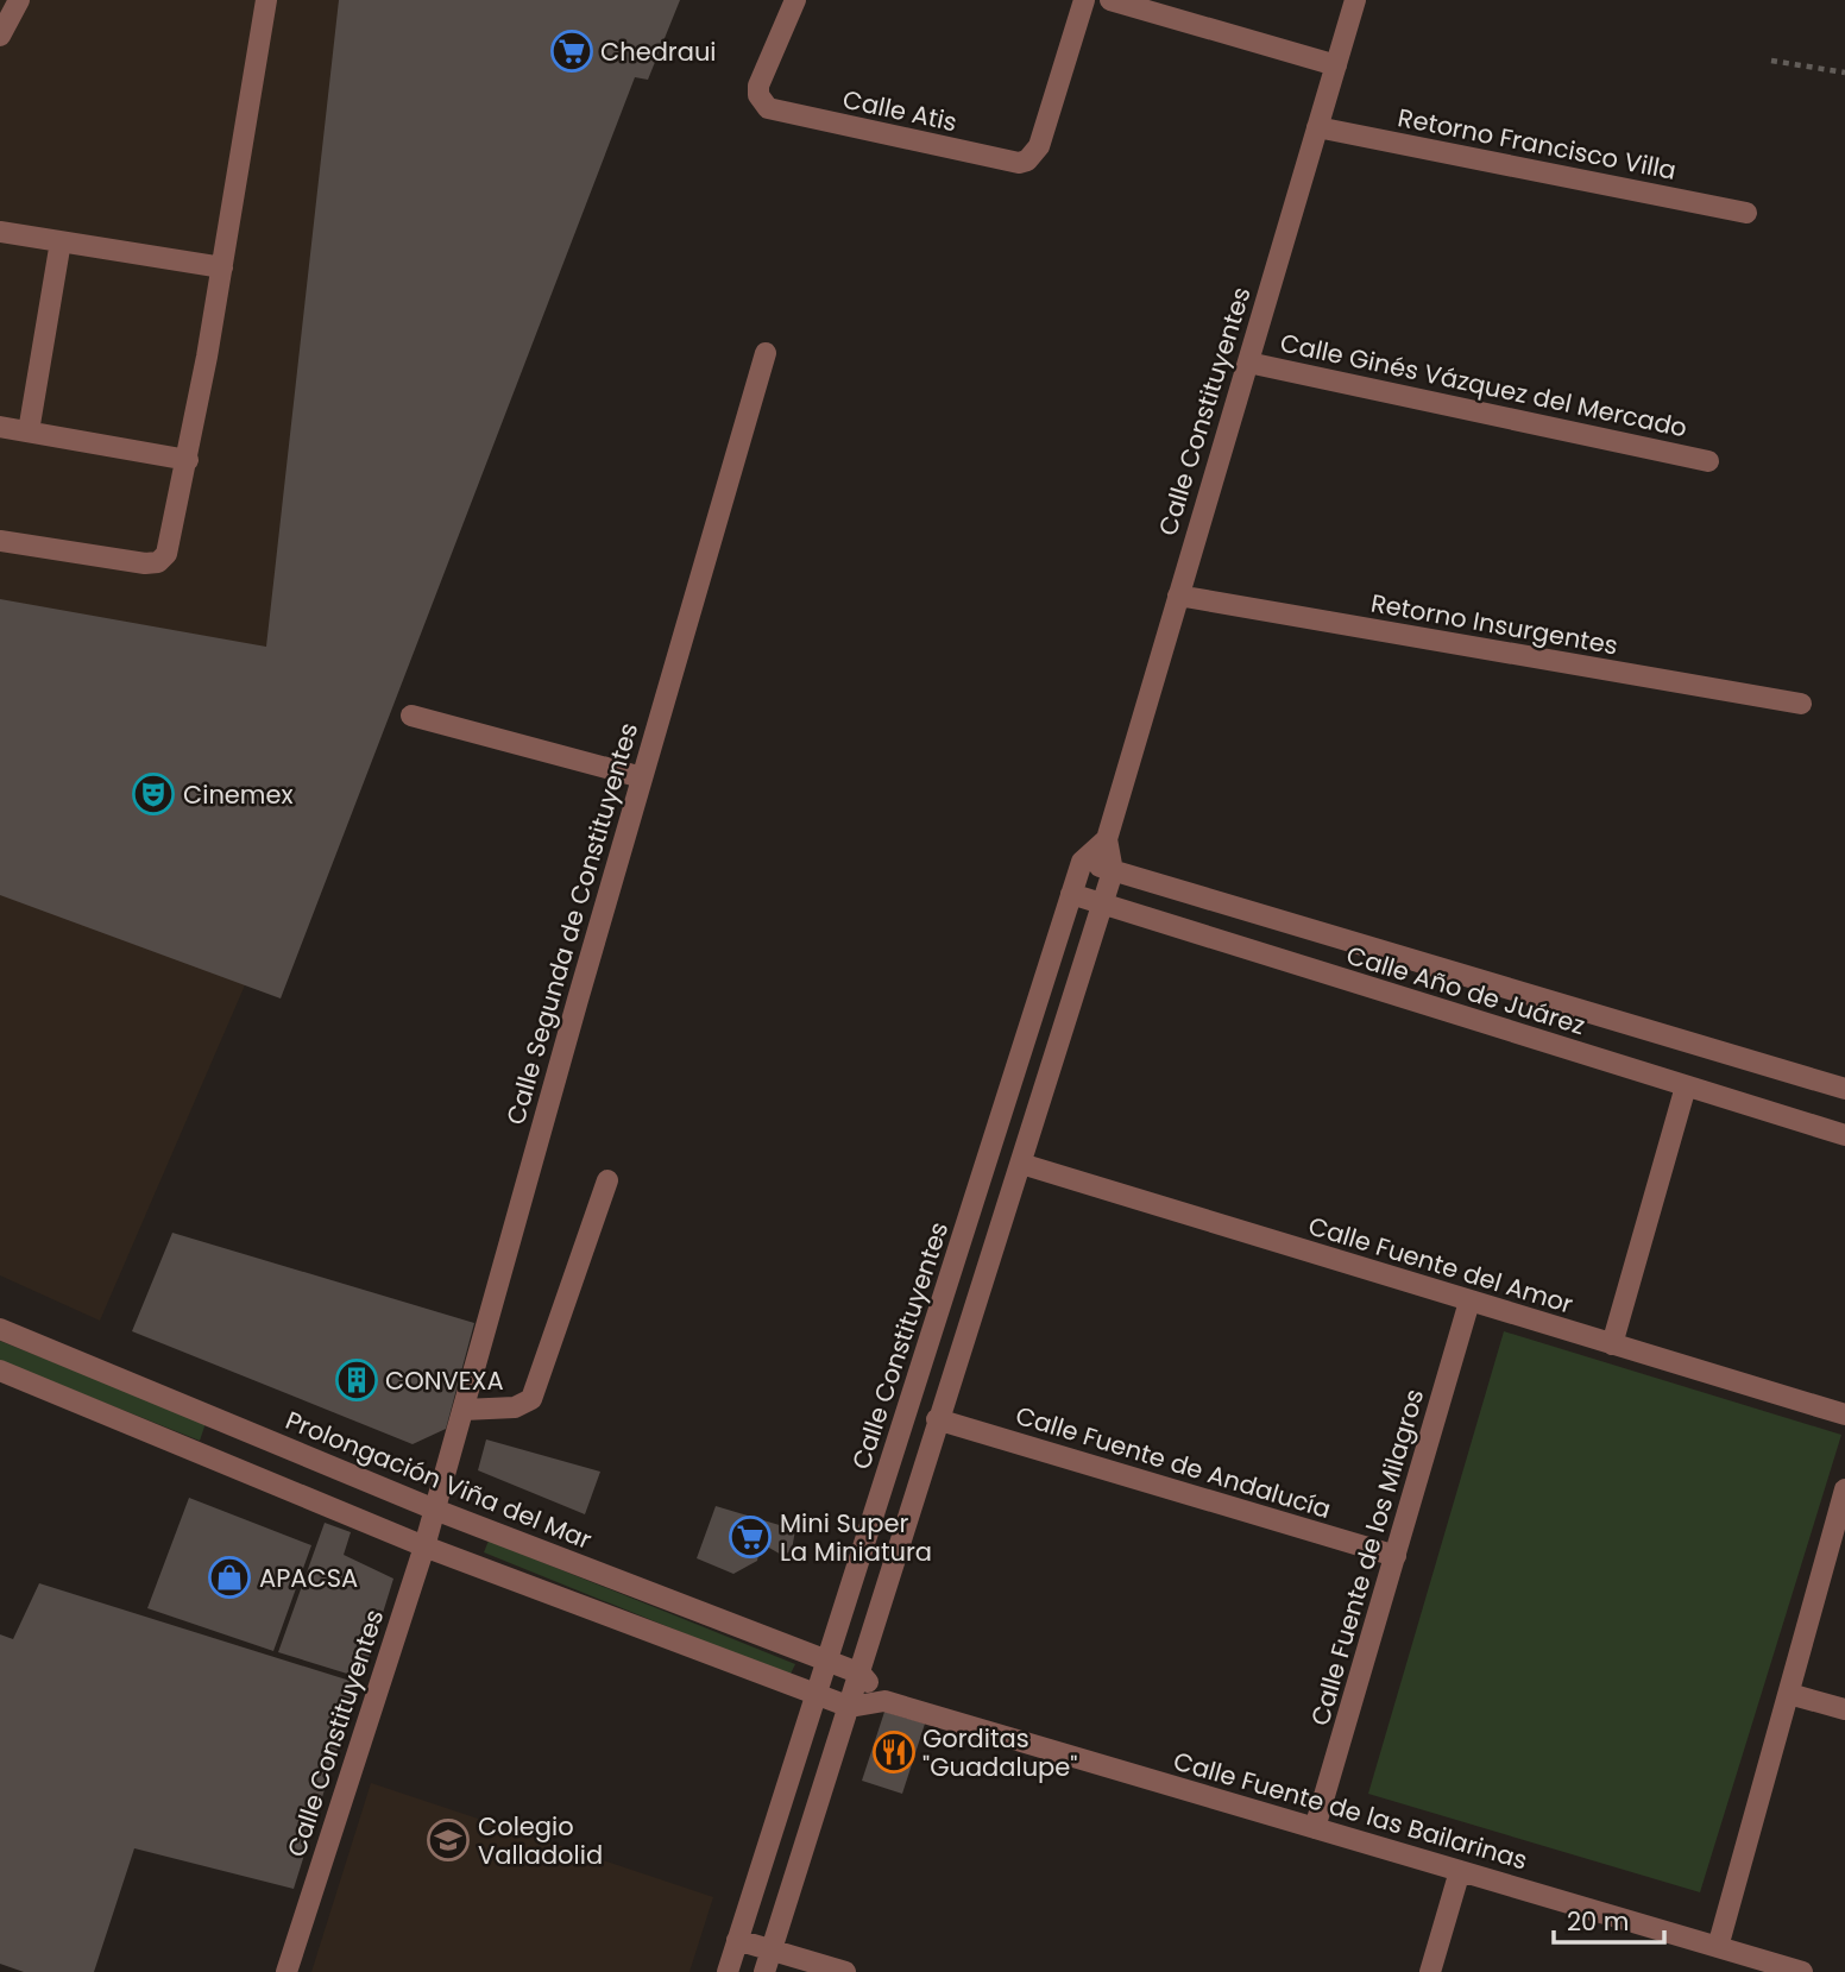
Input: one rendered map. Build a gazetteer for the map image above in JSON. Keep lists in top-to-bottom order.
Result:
{
  "streets": {
    "street": [
      "Calle Atis",
      "Retorno Francisco Villa",
      "Calle Ginés Vázquez del Mercado",
      "Calle Constituyentes",
      "Retorno Insurgentes",
      "Calle Segunda de Constituyentes",
      "Calle Año de Juárez",
      "Calle Fuente del Amor",
      "Calle Fuente de Andalucía",
      "Prolongación Viña del Mar",
      "Calle Fuente de los Milagros",
      "Calle Fuente de las Bailarinas"
    ]
  },
  "crossings": [
    ["Retorno Francisco Villa", "Calle Constituyentes"],
    ["Calle Ginés Vázquez del Mercado", "Calle Constituyentes"],
    ["Calle Constituyentes", "Retorno Insurgentes"],
    ["Calle Constituyentes", "Calle Segunda de Constituyentes"],
    ["Calle Constituyentes", "Calle Año de Juárez"],
    ["Calle Constituyentes", "Calle Fuente del Amor"],
    ["Calle Constituyentes", "Calle Fuente de Andalucía"],
    ["Calle Constituyentes", "Prolongación Viña del Mar"],
    ["Calle Constituyentes", "Calle Fuente de las Bailarinas"],
    ["Calle Segunda de Constituyentes", "Prolongación Viña del Mar"],
    ["Calle Fuente del Amor", "Calle Fuente de los Milagros"],
    ["Calle Fuente de Andalucía", "Calle Fuente de los Milagros"],
    ["Calle Fuente de los Milagros", "Calle Fuente de las Bailarinas"]
  ],
  "places": {
    "supermarket": ["Chedraui", "Mini Super La Miniatura"],
    "theatre": ["Cinemex"],
    "building": ["CONVEXA"],
    "shop": ["APACSA"],
    "restaurant": ["Gorditas \"Guadalupe\""],
    "school or university": ["Colegio Valladolid"]
  },
  "scale_bar": "20 m"
}
